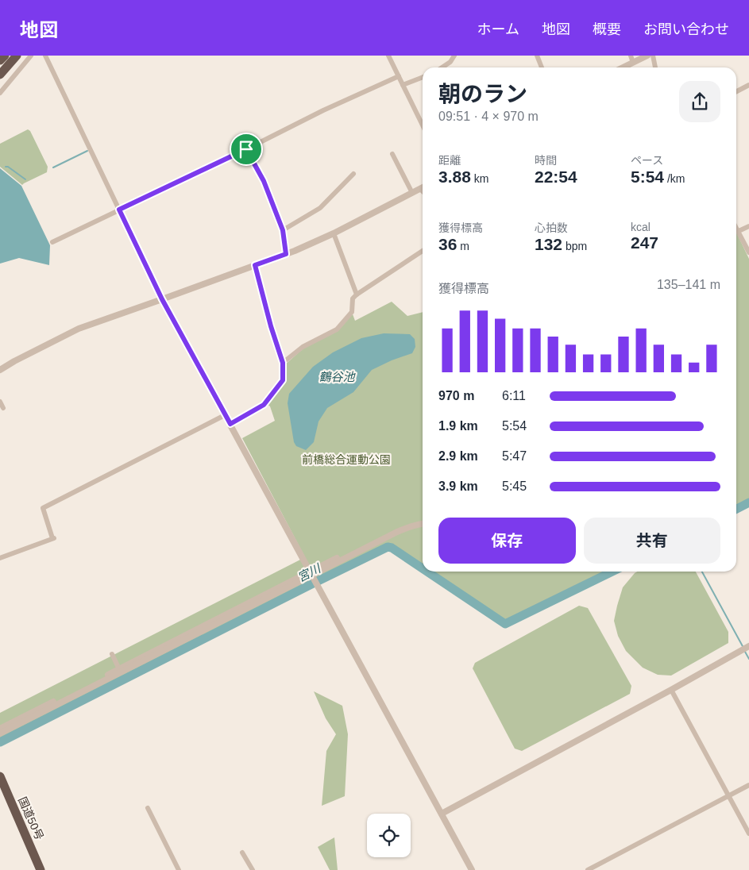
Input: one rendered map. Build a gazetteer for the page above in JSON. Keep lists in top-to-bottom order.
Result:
{
  "streets": {
    "highway": ["国道50号"]
  },
  "water": ["鶴谷池", "宮川"],
  "parks": ["前橋総合運動公園"],
  "page": {
    "header": "地図",
    "nav": [
      "ホーム",
      "地図",
      "概要",
      "お問い合わせ"
    ],
    "heading": ["朝のラン", "09:51 · 4 × 970 m"],
    "stats": [
      ["距離", "3.88 km"],
      ["時間", "22:54"],
      ["ペース", "5:54 /km"],
      ["獲得標高", "36 m"],
      ["心拍数", "132 bpm"],
      ["kcal", "247"]
    ],
    "chart": ["獲得標高", "135–141 m"],
    "list": [
      {
        "name": "970 m",
        "note": "6:11"
      },
      {
        "name": "1.9 km",
        "note": "5:54"
      },
      {
        "name": "2.9 km",
        "note": "5:47"
      },
      {
        "name": "3.9 km",
        "note": "5:45"
      }
    ],
    "buttons": ["保存", "共有"]
  }
}
